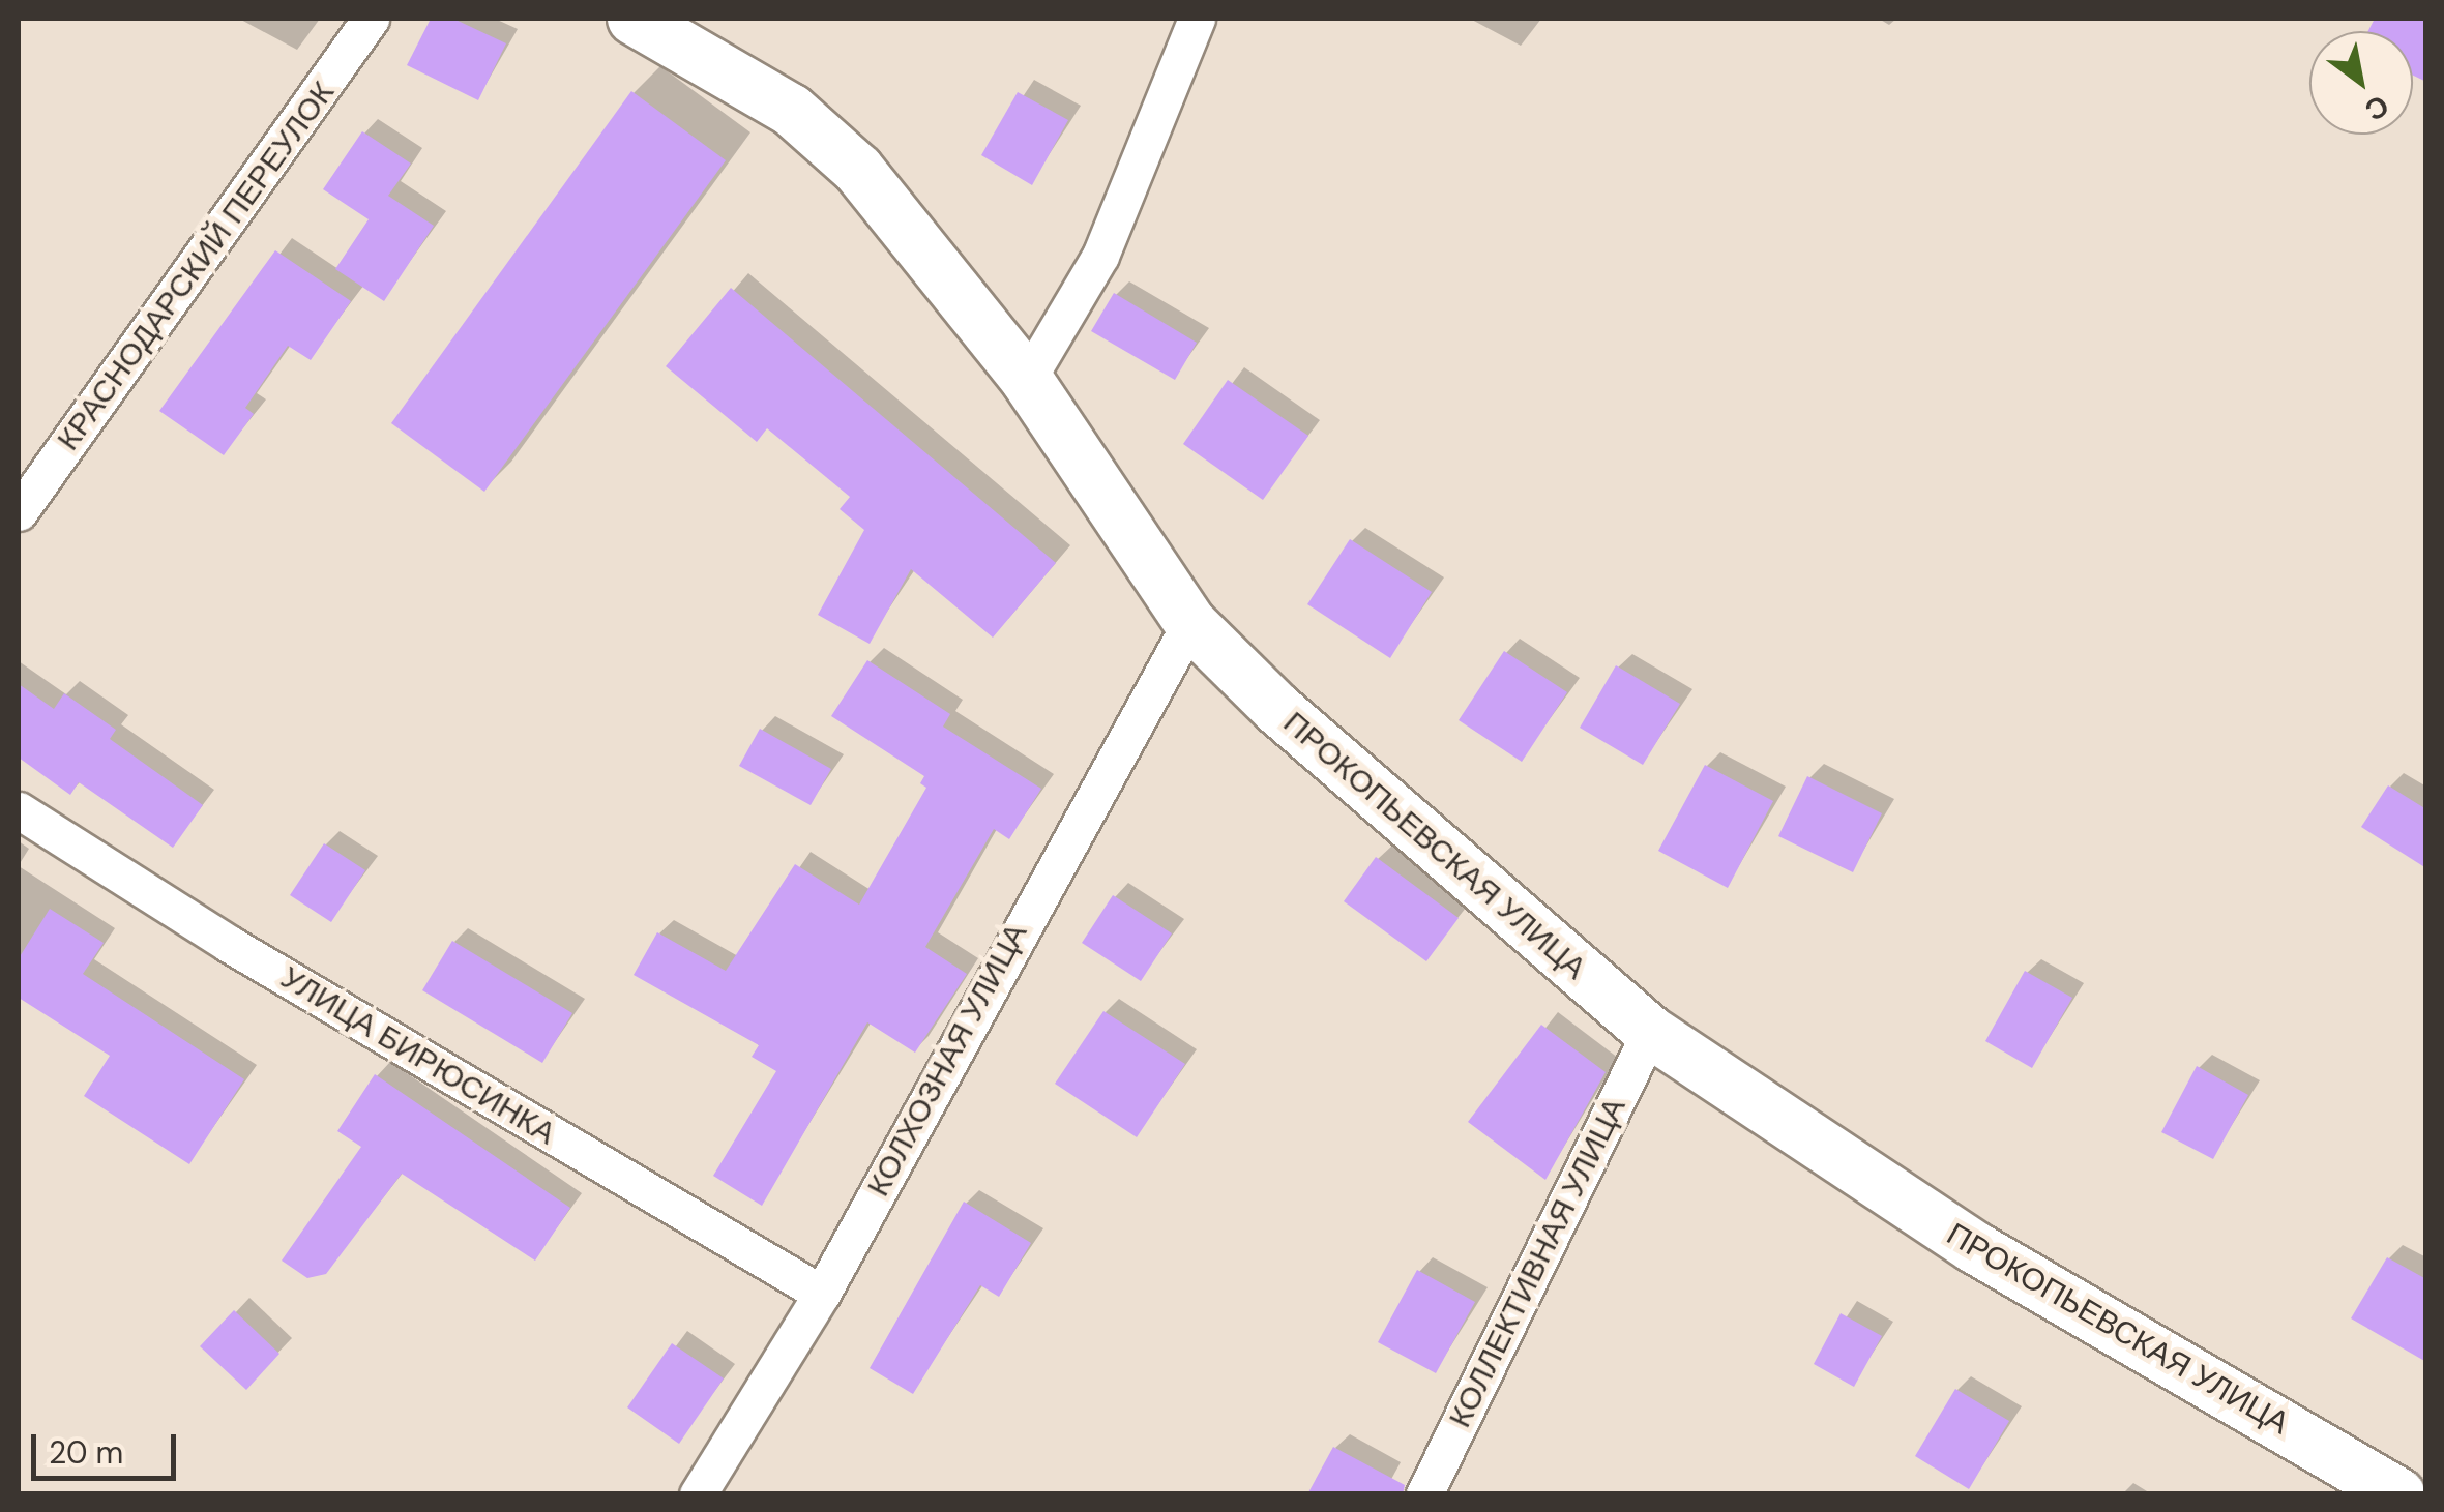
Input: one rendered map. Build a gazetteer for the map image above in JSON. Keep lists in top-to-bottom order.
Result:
{
  "streets": {
    "main road": ["ПРОКОПЬЕВСКАЯ УЛИЦА"],
    "street": [
      "КРАСНОДАРСКИЙ ПЕРЕУЛОК",
      "УЛИЦА БИРЮСИНКА",
      "КОЛХОЗНАЯ УЛИЦА",
      "КОЛЛЕКТИВНАЯ УЛИЦА"
    ]
  },
  "crossings": [
    ["ПРОКОПЬЕВСКАЯ УЛИЦА", "КОЛХОЗНАЯ УЛИЦА"],
    ["ПРОКОПЬЕВСКАЯ УЛИЦА", "КОЛЛЕКТИВНАЯ УЛИЦА"],
    ["УЛИЦА БИРЮСИНКА", "КОЛХОЗНАЯ УЛИЦА"]
  ],
  "scale_bar": "20 m",
  "north": "bottom right"
}
